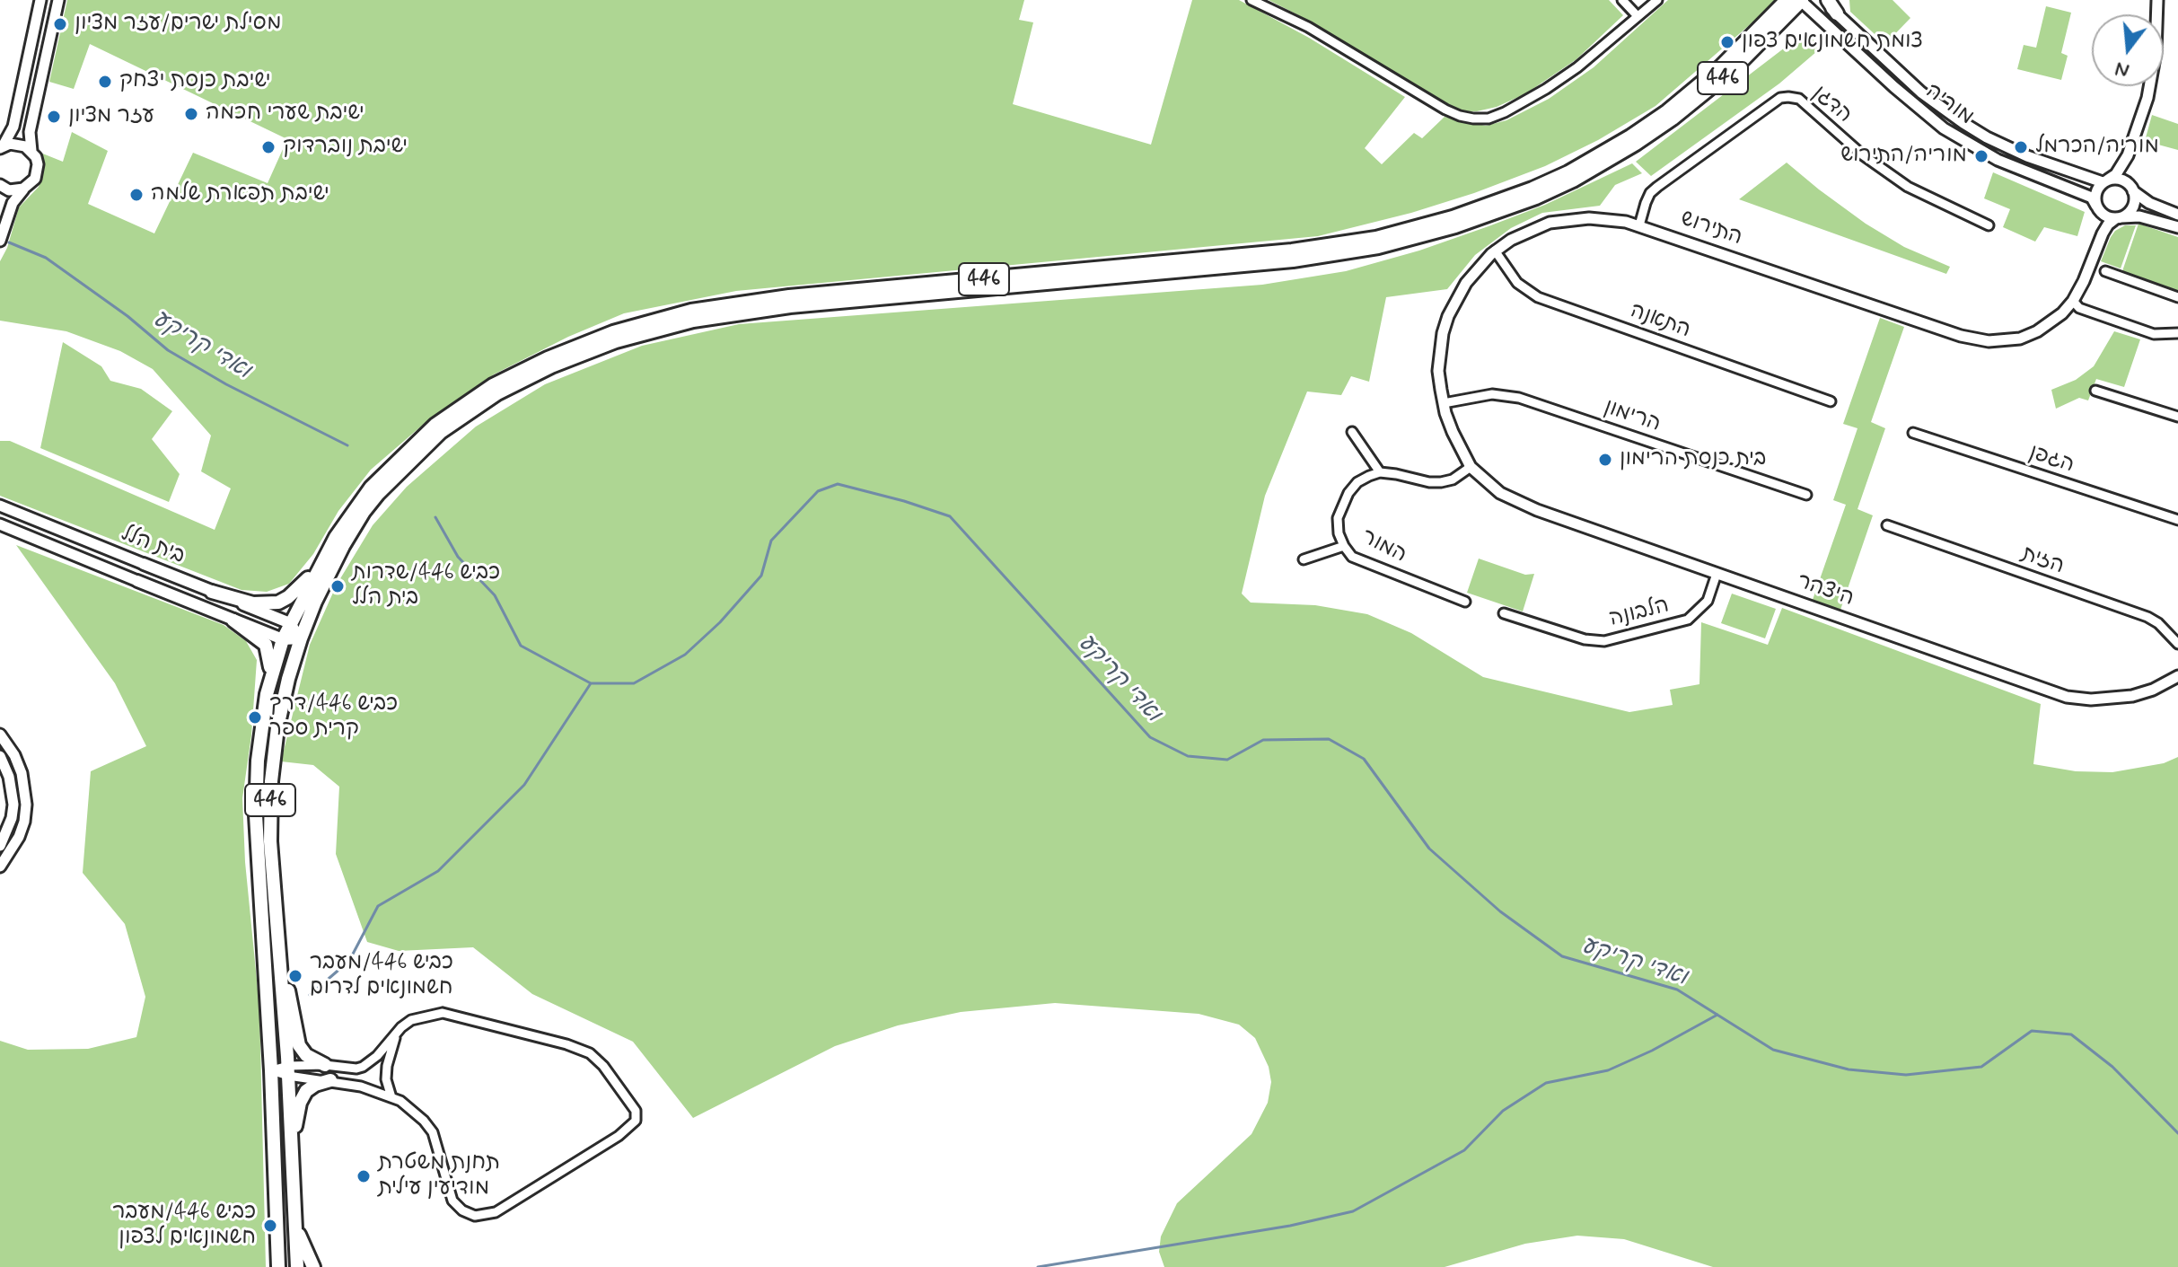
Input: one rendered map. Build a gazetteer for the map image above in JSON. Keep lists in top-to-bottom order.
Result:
{
  "streets": {
    "main road": ["446", "בית הלל"],
    "street": [
      "הדגן",
      "מוריה",
      "התירוש",
      "התאנה",
      "הרימון",
      "הגפן",
      "המור",
      "הזית",
      "היצהר",
      "הלבונה"
    ]
  },
  "crossings": [
    ["446", "מוריה"],
    ["446", "בית הלל"],
    ["הדגן", "התירוש"],
    ["מוריה", "התירוש"],
    ["התירוש", "התאנה"],
    ["התירוש", "הרימון"],
    ["התירוש", "היצהר"],
    ["היצהר", "הלבונה"]
  ],
  "water": ["ואדי קריקע"],
  "places": [
    "מסילת ישרים/עזר מציון",
    "צומת חשמונאים צפון",
    "ישיבת כנסת יצחק",
    "ישיבת שערי חכמה",
    "עזר מציון",
    "ישיבת נוברדוק",
    "מוריה/הכרמל",
    "מוריה/התירוש",
    "ישיבת תפארת שלמה",
    "בית כנסת הרימון",
    "כביש 446/שדרות בית הלל",
    "כביש 446/דרך קרית ספר",
    "כביש 446/מעבר חשמונאים לדרום",
    "תחנת משטרת מודיעין עילית",
    "כביש 446/מעבר חשמונאים לצפון"
  ],
  "north": "bottom"
}
